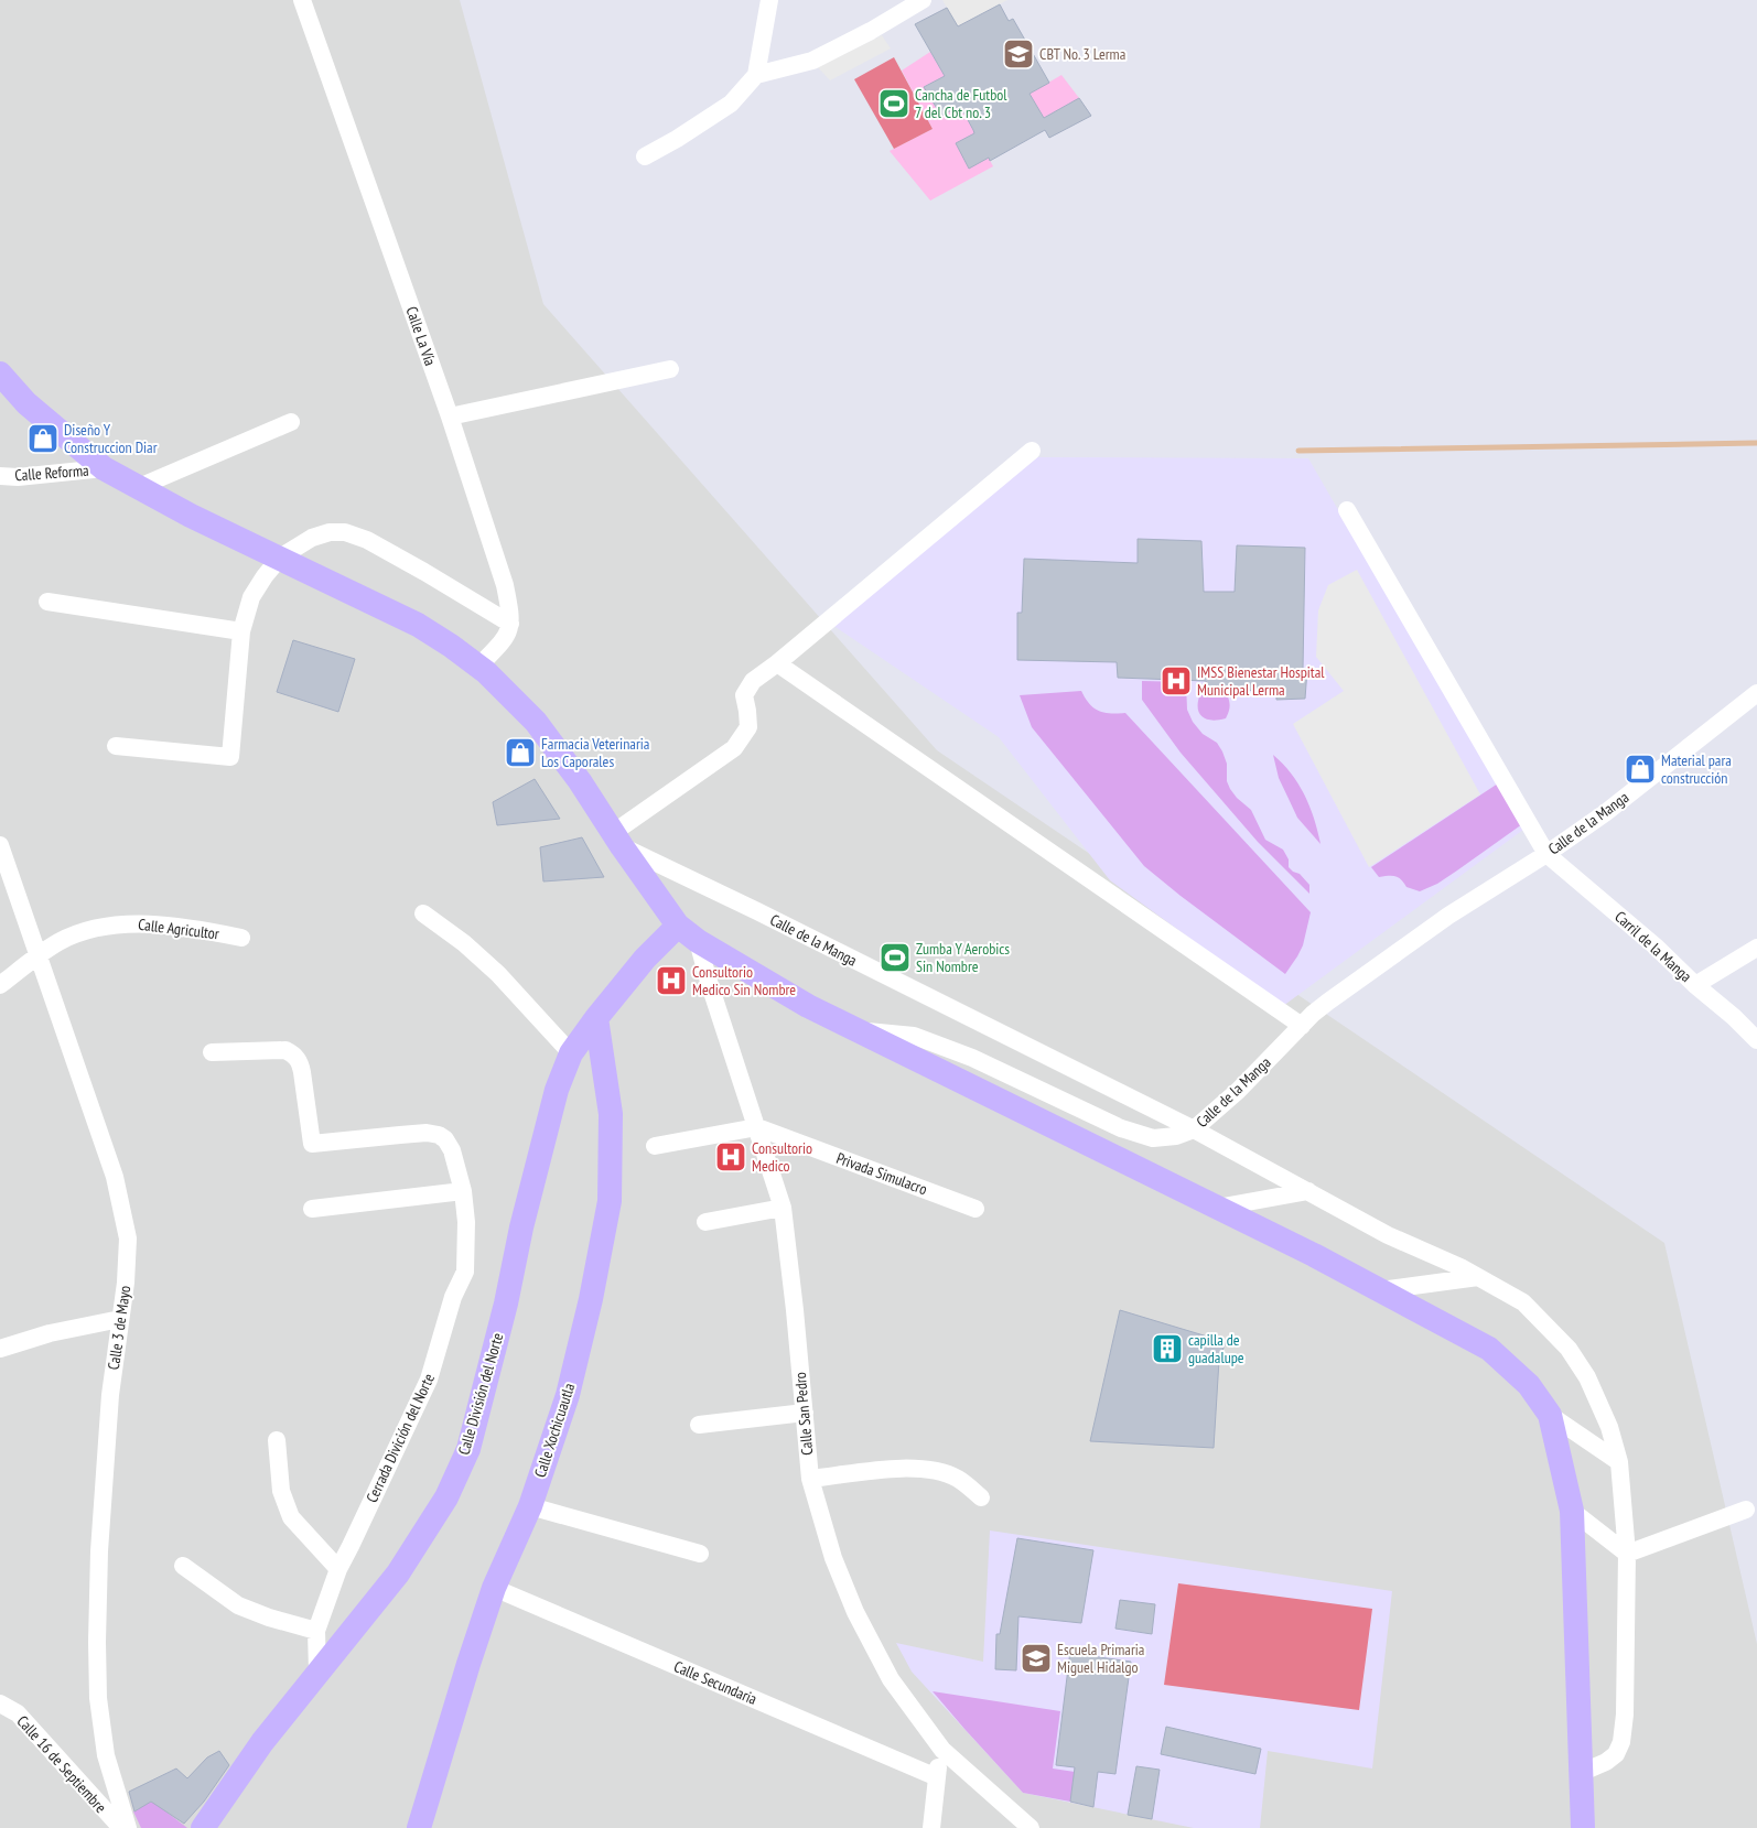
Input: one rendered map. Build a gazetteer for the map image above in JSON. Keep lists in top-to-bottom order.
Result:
{
  "streets": {
    "main road": ["Calle División del Norte", "Calle Xochicuautla"],
    "street": [
      "Calle La Vía",
      "Calle Reforma",
      "Calle de la Manga",
      "Calle Agricultor",
      "Carril de la Manga",
      "Privada Simulacro",
      "Calle 3 de Mayo",
      "Calle San Pedro",
      "Cerrada Divición del Norte",
      "Calle Secundaria",
      "Calle 16 de Septiembre"
    ]
  },
  "crossings": [
    ["Calle de la Manga", "Carril de la Manga"],
    ["Calle Agricultor", "Calle 3 de Mayo"],
    ["Privada Simulacro", "Calle San Pedro"],
    ["Calle División del Norte", "Calle Xochicuautla"],
    ["Calle División del Norte", "Cerrada Divición del Norte"],
    ["Calle Xochicuautla", "Calle Secundaria"]
  ],
  "places": {
    "school or university": ["CBT No. 3 Lerma", "Escuela Primaria Miguel Hidalgo"],
    "sports": ["Cancha de Futbol 7 del Cbt no. 3", "Zumba Y Aerobics Sin Nombre"],
    "shop": ["Diseño Y Construccion Diar", "Farmacia Veterinaria Los Caporales", "Material para construcción"],
    "hospital": ["IMSS Bienestar Hospital Municipal Lerma", "Consultorio Medico Sin Nombre", "Consultorio Medico"],
    "building": ["capilla de guadalupe"]
  }
}
